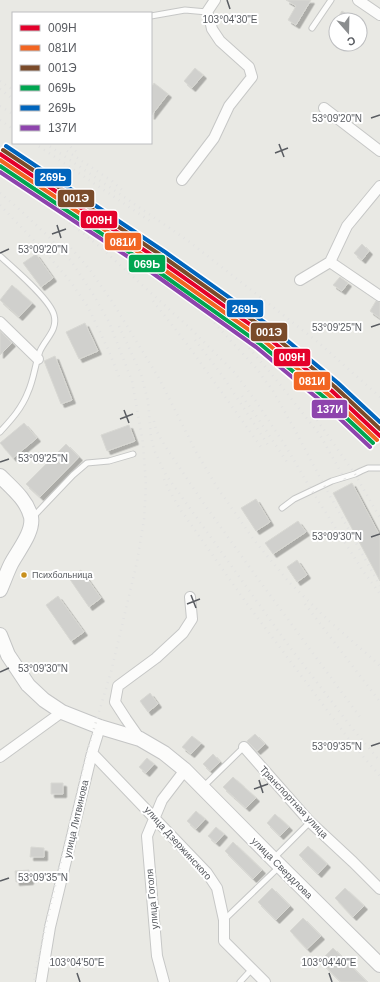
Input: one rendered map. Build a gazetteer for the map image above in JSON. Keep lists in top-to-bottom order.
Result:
{
  "streets": {
    "street": [
      "Транспортная улица",
      "улица Литвинова",
      "улица Дзержинского",
      "улица Свердлова",
      "улица Гоголя"
    ]
  },
  "crossings": [
    ["улица Литвинова", "улица Дзержинского"],
    ["улица Литвинова", "улица Свердлова"],
    ["улица Дзержинского", "улица Гоголя"],
    ["улица Свердлова", "улица Гоголя"]
  ],
  "places": ["Психбольница"],
  "lines": [
    "transit line 269Ь",
    "transit line 001Э",
    "transit line 009Н",
    "transit line 081И",
    "transit line 069Ь",
    "transit line 137И"
  ],
  "legend": [
    "009Н",
    "081И",
    "001Э",
    "069Ь",
    "269Ь",
    "137И"
  ],
  "north": "bottom",
  "coordinates": [
    "103°04'30\"E",
    "53°09'20\"N",
    "53°09'25\"N",
    "53°09'30\"N",
    "53°09'35\"N",
    "103°04'50\"E",
    "103°04'40\"E"
  ]
}
